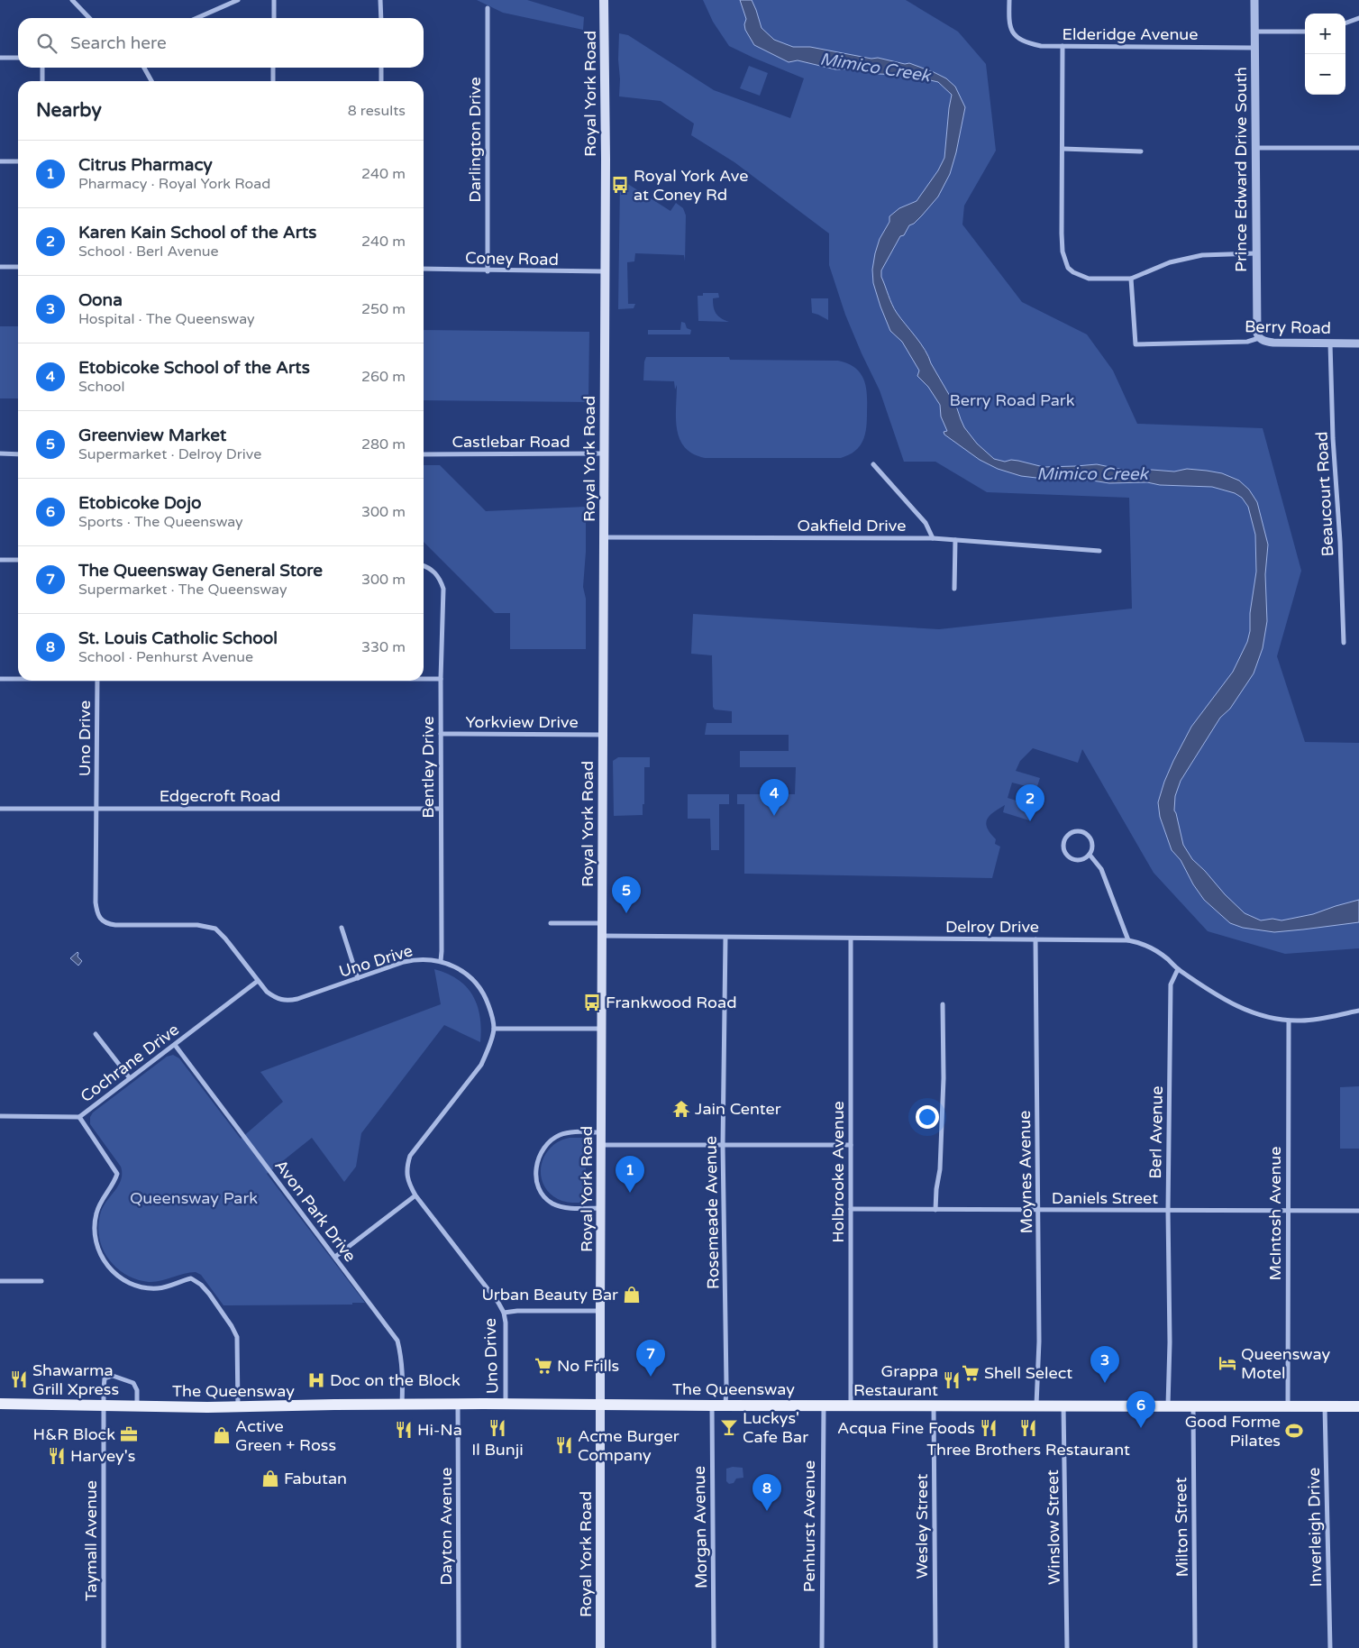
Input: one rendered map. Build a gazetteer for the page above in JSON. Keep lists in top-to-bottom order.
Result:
{
  "streets": {
    "main road": ["Royal York Road", "The Queensway"],
    "street": [
      "Elderidge Avenue",
      "Darlington Drive",
      "Prince Edward Drive South",
      "Coney Road",
      "Berry Road",
      "Castlebar Road",
      "Beaucourt Road",
      "Oakfield Drive",
      "Yorkview Drive",
      "Uno Drive",
      "Bentley Drive",
      "Edgecroft Road",
      "Delroy Drive",
      "Cochrane Drive",
      "Berl Avenue",
      "Holbrooke Avenue",
      "Moynes Avenue",
      "Daniels Street",
      "Avon Park Drive",
      "Rosemeade Avenue",
      "McIntosh Avenue",
      "Dayton Avenue",
      "Penhurst Avenue",
      "Wesley Street",
      "Morgan Avenue",
      "Winslow Street",
      "Milton Street",
      "Inverleigh Drive",
      "Taymall Avenue"
    ]
  },
  "crossings": [
    ["Elderidge Avenue", "Prince Edward Drive South"],
    ["Royal York Road", "Coney Road"],
    ["Royal York Road", "Castlebar Road"],
    ["Royal York Road", "Oakfield Drive"],
    ["Royal York Road", "Yorkview Drive"],
    ["Royal York Road", "Delroy Drive"],
    ["Royal York Road", "The Queensway"],
    ["Darlington Drive", "Coney Road"],
    ["Prince Edward Drive South", "Berry Road"],
    ["Berry Road", "Beaucourt Road"],
    ["Yorkview Drive", "Bentley Drive"],
    ["Uno Drive", "Bentley Drive"],
    ["Uno Drive", "Edgecroft Road"],
    ["Uno Drive", "Cochrane Drive"],
    ["Uno Drive", "The Queensway"],
    ["Bentley Drive", "Edgecroft Road"],
    ["Delroy Drive", "Berl Avenue"],
    ["Delroy Drive", "Holbrooke Avenue"],
    ["Delroy Drive", "Moynes Avenue"],
    ["Delroy Drive", "Rosemeade Avenue"],
    ["Delroy Drive", "McIntosh Avenue"],
    ["Cochrane Drive", "Avon Park Drive"],
    ["Berl Avenue", "Daniels Street"],
    ["Berl Avenue", "The Queensway"],
    ["Holbrooke Avenue", "Daniels Street"],
    ["Holbrooke Avenue", "The Queensway"],
    ["Moynes Avenue", "Daniels Street"],
    ["Moynes Avenue", "The Queensway"],
    ["Daniels Street", "McIntosh Avenue"],
    ["Avon Park Drive", "The Queensway"],
    ["Rosemeade Avenue", "The Queensway"],
    ["McIntosh Avenue", "The Queensway"],
    ["The Queensway", "Dayton Avenue"],
    ["The Queensway", "Penhurst Avenue"],
    ["The Queensway", "Wesley Street"],
    ["The Queensway", "Morgan Avenue"],
    ["The Queensway", "Winslow Street"],
    ["The Queensway", "Milton Street"],
    ["The Queensway", "Inverleigh Drive"],
    ["The Queensway", "Taymall Avenue"]
  ],
  "water": ["Mimico Creek"],
  "parks": ["Berry Road Park", "Queensway Park"],
  "places": {
    "bus stop": ["Royal York Ave at Coney Rd", "Frankwood Road"],
    "temple": ["Jain Center"],
    "shop": ["Urban Beauty Bar", "Active Green + Ross", "Fabutan"],
    "hotel": ["Queensway Motel"],
    "supermarket": ["No Frills", "Shell Select"],
    "restaurant": [
      "Shawarma Grill Xpress",
      "Grappa Restaurant",
      "Il Bunji",
      "Acqua Fine Foods",
      "Three Brothers Restaurant",
      "Hi-Na",
      "Acme Burger Company",
      "Harvey's"
    ],
    "hospital": ["Doc on the Block"],
    "bar": ["Luckys' Cafe Bar"],
    "sports": ["Good Forme Pilates"],
    "office": ["H&R Block"]
  },
  "page": {
    "map_buttons": ["+", "−"],
    "search": "Search here",
    "heading": ["Nearby", "8 results"],
    "list": [
      {
        "mark": "1",
        "name": "Citrus Pharmacy",
        "note": "Pharmacy · Royal York Road",
        "value": "240 m"
      },
      {
        "mark": "2",
        "name": "Karen Kain School of the Arts",
        "note": "School · Berl Avenue",
        "value": "240 m"
      },
      {
        "mark": "3",
        "name": "Oona",
        "note": "Hospital · The Queensway",
        "value": "250 m"
      },
      {
        "mark": "4",
        "name": "Etobicoke School of the Arts",
        "note": "School",
        "value": "260 m"
      },
      {
        "mark": "5",
        "name": "Greenview Market",
        "note": "Supermarket · Delroy Drive",
        "value": "280 m"
      },
      {
        "mark": "6",
        "name": "Etobicoke Dojo",
        "note": "Sports · The Queensway",
        "value": "300 m"
      },
      {
        "mark": "7",
        "name": "The Queensway General Store",
        "note": "Supermarket · The Queensway",
        "value": "300 m"
      },
      {
        "mark": "8",
        "name": "St. Louis Catholic School",
        "note": "School · Penhurst Avenue",
        "value": "330 m"
      }
    ],
    "pins": [
      "4",
      "2",
      "5",
      "1",
      "7",
      "3",
      "6",
      "8"
    ]
  }
}
